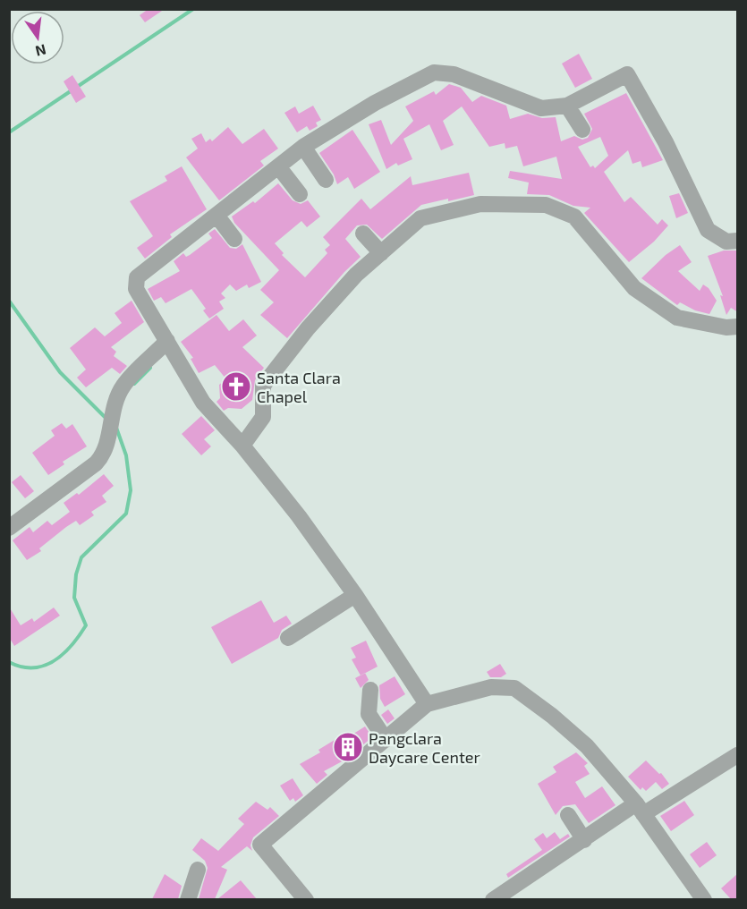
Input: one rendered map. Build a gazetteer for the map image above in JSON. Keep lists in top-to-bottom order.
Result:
{
  "places": {
    "church": ["Santa Clara Chapel"],
    "building": ["Pangclara Daycare Center"]
  },
  "north": "bottom"
}
